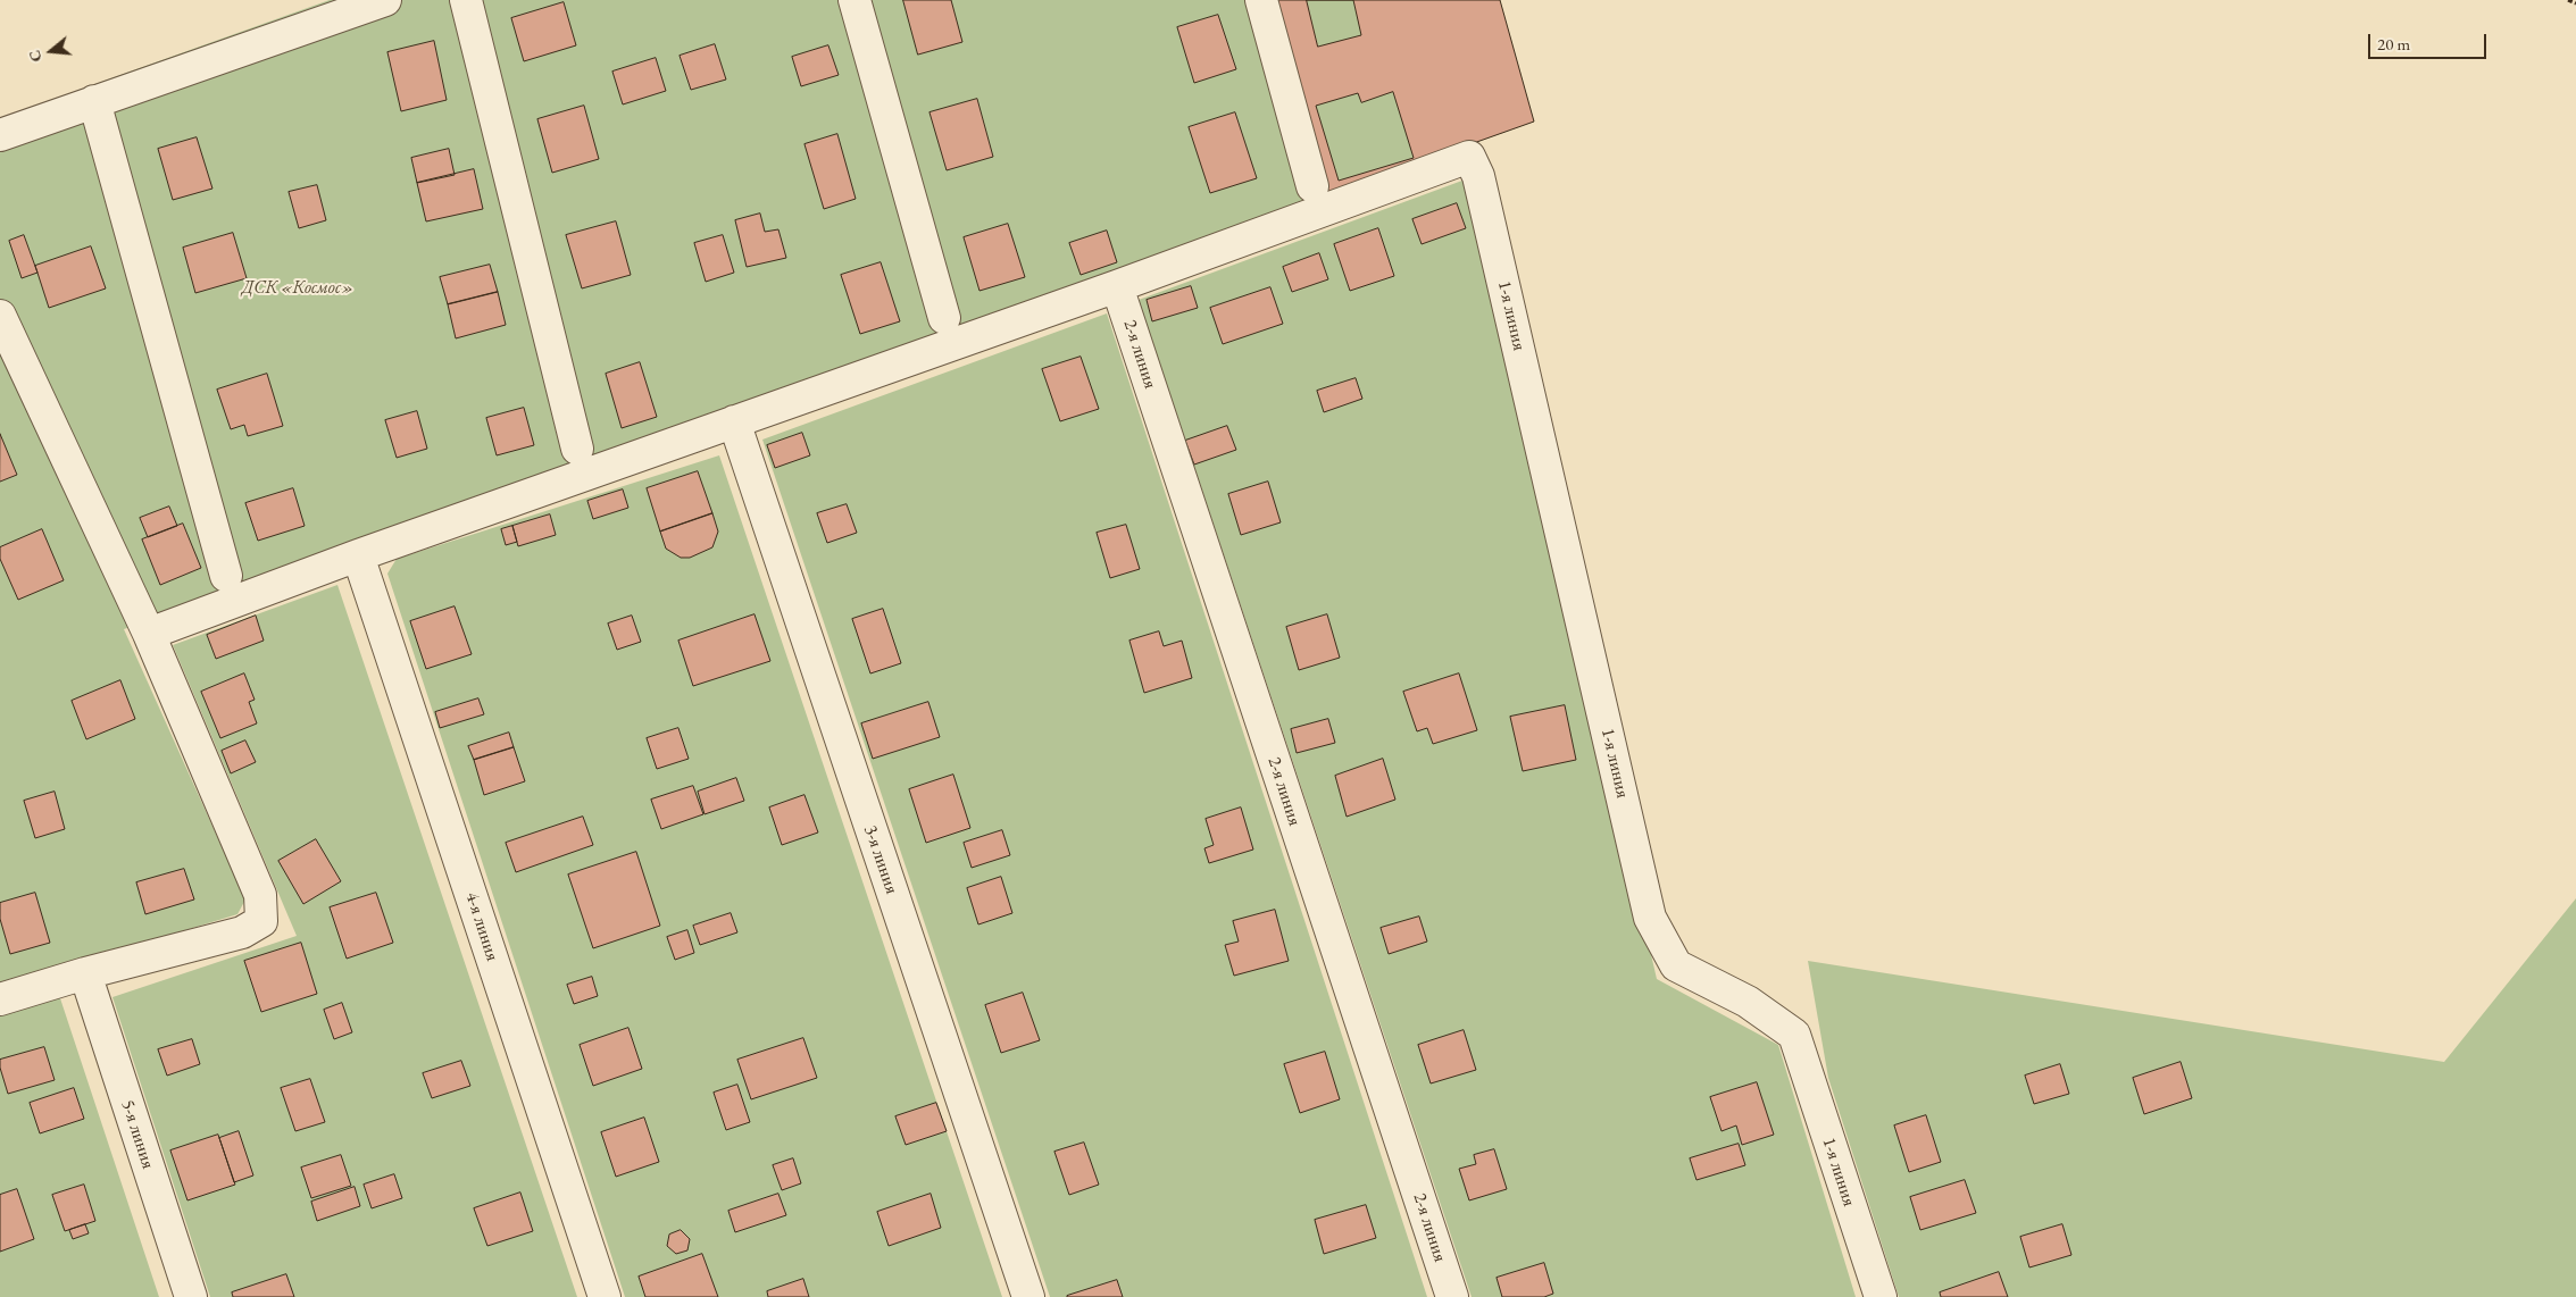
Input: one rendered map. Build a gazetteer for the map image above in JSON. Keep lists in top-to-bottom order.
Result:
{
  "streets": {
    "lane": [
      "1-я линия",
      "2-я линия",
      "3-я линия",
      "4-я линия",
      "5-я линия"
    ]
  },
  "crossings": [
    ["1-я линия", "2-я линия"]
  ],
  "parks": ["ДСК «Космос»"],
  "scale_bar": "20 m",
  "north": "left"
}
